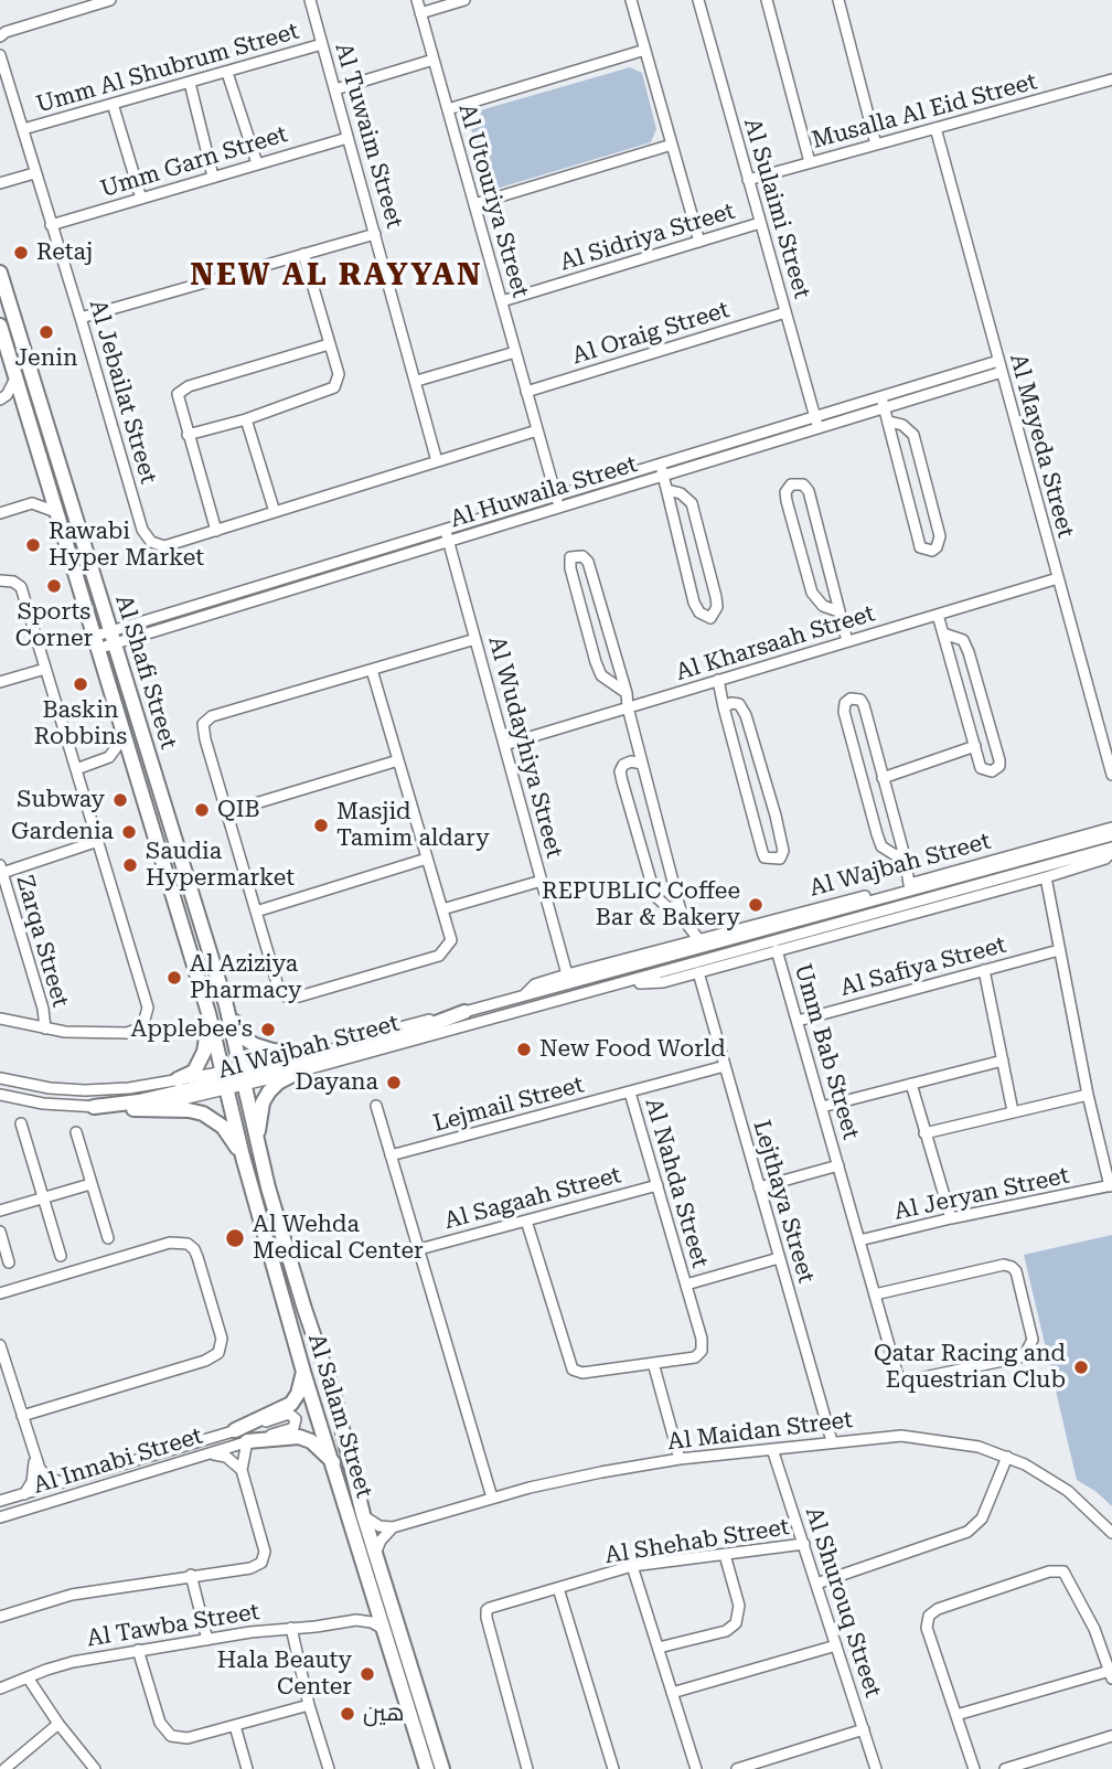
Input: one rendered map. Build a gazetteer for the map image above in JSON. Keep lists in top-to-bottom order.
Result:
{
  "streets": {
    "main road": ["Al Shafi Street", "Al Salam Street"],
    "street": [
      "Umm Al Shubrum Street",
      "Musalla Al Eid Street",
      "Al Tuwaim Street",
      "Umm Garn Street",
      "Al Utouriya Street",
      "Al Sulaimi Street",
      "Al Sidriya Street",
      "Al Oraig Street",
      "Al Jebailat Street",
      "Al Mayeda Street",
      "Al Huwaila Street",
      "Al Kharsaah Street",
      "Al Wudayhiya Street",
      "Al Wajbah Street",
      "Zarqa Street",
      "Al Safiya Street",
      "Umm Bab Street",
      "Lejmail Street",
      "Al Nahda Street",
      "Al Jeryan Street",
      "Al Sagaah Street",
      "Lejthaya Street",
      "Al Maidan Street",
      "Al Innabi Street",
      "Al Shehab Street",
      "Al Shurouq Street",
      "Al Tawba Street"
    ]
  },
  "crossings": [
    ["Umm Al Shubrum Street", "Al Tuwaim Street"],
    ["Umm Al Shubrum Street", "Al Jebailat Street"],
    ["Musalla Al Eid Street", "Al Sulaimi Street"],
    ["Musalla Al Eid Street", "Al Mayeda Street"],
    ["Al Tuwaim Street", "Umm Garn Street"],
    ["Al Tuwaim Street", "Al Jebailat Street"],
    ["Umm Garn Street", "Al Jebailat Street"],
    ["Al Utouriya Street", "Al Sidriya Street"],
    ["Al Utouriya Street", "Al Oraig Street"],
    ["Al Utouriya Street", "Al Jebailat Street"],
    ["Al Utouriya Street", "Al Huwaila Street"],
    ["Al Sulaimi Street", "Al Sidriya Street"],
    ["Al Sulaimi Street", "Al Oraig Street"],
    ["Al Sulaimi Street", "Al Huwaila Street"],
    ["Al Mayeda Street", "Al Huwaila Street"],
    ["Al Mayeda Street", "Al Kharsaah Street"],
    ["Al Huwaila Street", "Al Shafi Street"],
    ["Al Huwaila Street", "Al Wudayhiya Street"],
    ["Al Kharsaah Street", "Al Wudayhiya Street"],
    ["Al Shafi Street", "Al Wajbah Street"],
    ["Al Shafi Street", "Al Salam Street"],
    ["Al Wudayhiya Street", "Al Wajbah Street"],
    ["Al Wajbah Street", "Umm Bab Street"],
    ["Al Wajbah Street", "Lejthaya Street"],
    ["Al Wajbah Street", "Al Salam Street"],
    ["Al Safiya Street", "Umm Bab Street"],
    ["Umm Bab Street", "Al Jeryan Street"],
    ["Umm Bab Street", "Lejthaya Street"],
    ["Lejmail Street", "Al Nahda Street"],
    ["Lejmail Street", "Lejthaya Street"],
    ["Al Nahda Street", "Al Sagaah Street"],
    ["Al Nahda Street", "Lejthaya Street"],
    ["Lejthaya Street", "Al Maidan Street"],
    ["Al Salam Street", "Al Tawba Street"],
    ["Al Maidan Street", "Al Shurouq Street"],
    ["Al Shehab Street", "Al Shurouq Street"]
  ],
  "districts": ["NEW AL RAYYAN"],
  "places": [
    "Retaj",
    "Jenin",
    "Rawabi Hyper Market",
    "Sports Corner",
    "Baskin Robbins",
    "Subway",
    "QIB",
    "Masjid Tamim aldary",
    "Gardenia",
    "Saudia Hypermarket",
    "REPUBLIC Coffee Bar & Bakery",
    "Al Aziziya Pharmacy",
    "Applebee's",
    "New Food World",
    "Dayana",
    "Al Wehda Medical Center",
    "Qatar Racing and Equestrian Club",
    "Hala Beauty Center",
    "هين"
  ]
}
